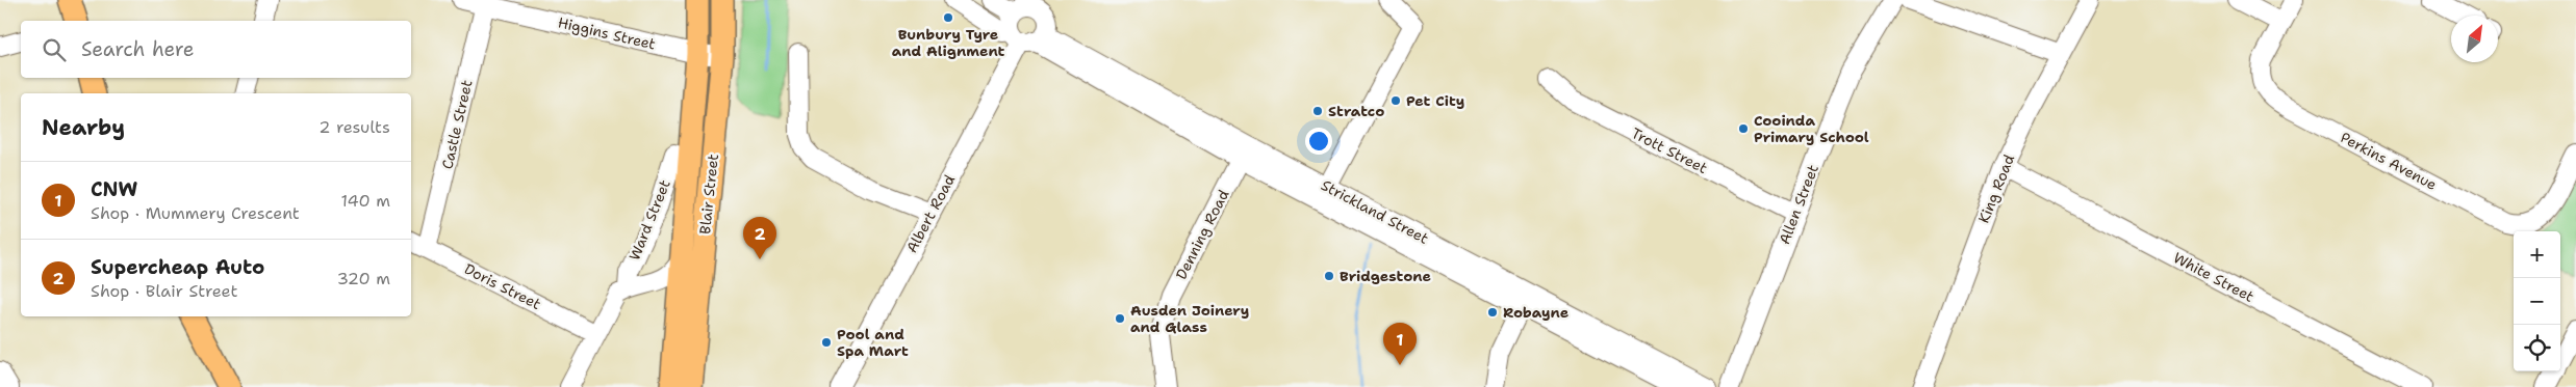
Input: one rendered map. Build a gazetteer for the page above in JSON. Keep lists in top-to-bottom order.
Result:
{
  "streets": {
    "main road": ["Blair Street"],
    "street": [
      "Higgins Street",
      "Castle Street",
      "Trott Street",
      "Perkins Avenue",
      "King Road",
      "Allen Street",
      "Strickland Street",
      "Albert Road",
      "Ward Street",
      "Denning Road",
      "White Street",
      "Doris Street"
    ]
  },
  "crossings": [
    ["Higgins Street", "Castle Street"],
    ["Higgins Street", "Blair Street"],
    ["Castle Street", "Doris Street"],
    ["Trott Street", "Allen Street"],
    ["King Road", "White Street"],
    ["Strickland Street", "Albert Road"],
    ["Strickland Street", "Denning Road"],
    ["Ward Street", "Doris Street"]
  ],
  "places": [
    "Bunbury Tyre and Alignment",
    "Pet City",
    "Stratco",
    "Cooinda Primary School",
    "Bridgestone",
    "Robayne",
    "Ausden Joinery and Glass",
    "Pool and Spa Mart"
  ],
  "north": "top right",
  "page": {
    "search": "Search here",
    "heading": ["Nearby", "2 results"],
    "list": [
      {
        "mark": "1",
        "name": "CNW",
        "note": "Shop · Mummery Crescent",
        "value": "140 m"
      },
      {
        "mark": "2",
        "name": "Supercheap Auto",
        "note": "Shop · Blair Street",
        "value": "320 m"
      }
    ],
    "pins": ["2", "1"],
    "map_buttons": ["+", "−"]
  }
}
